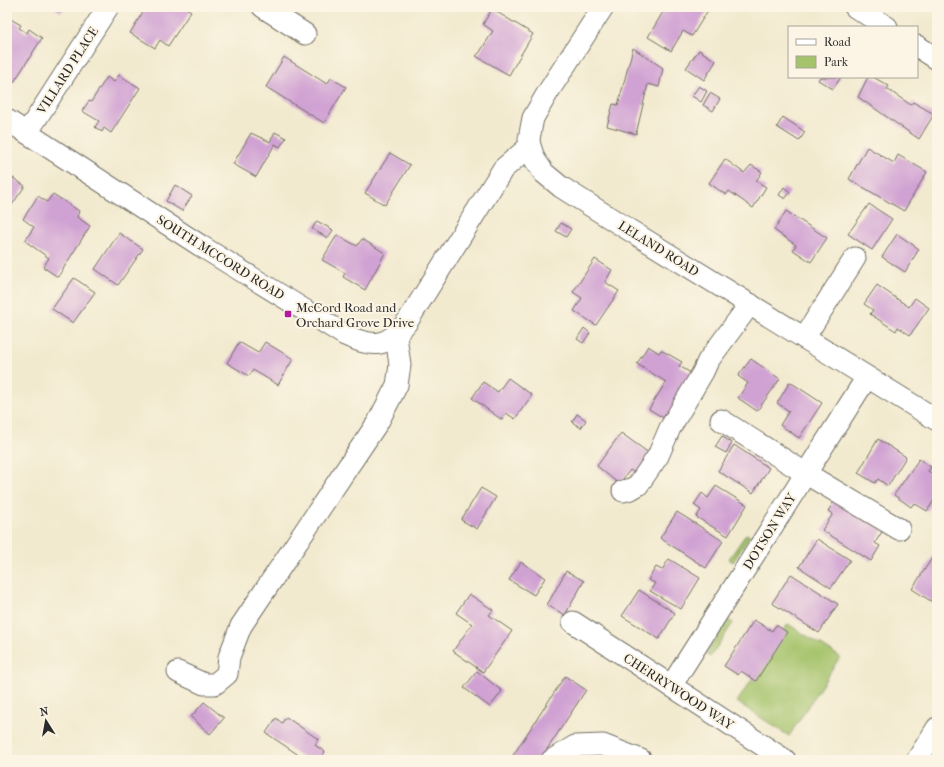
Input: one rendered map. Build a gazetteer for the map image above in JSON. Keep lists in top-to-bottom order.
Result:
{
  "streets": {
    "street": [
      "VILLARD PLACE",
      "LELAND ROAD",
      "SOUTH MCCORD ROAD",
      "DOTSON WAY",
      "CHERRYWOOD WAY"
    ]
  },
  "crossings": [
    ["VILLARD PLACE", "SOUTH MCCORD ROAD"],
    ["LELAND ROAD", "SOUTH MCCORD ROAD"],
    ["LELAND ROAD", "DOTSON WAY"],
    ["DOTSON WAY", "CHERRYWOOD WAY"]
  ],
  "places": {
    "transit": ["McCord Road and Orchard Grove Drive"]
  },
  "legend": ["Road", "Park"],
  "north": "top"
}
